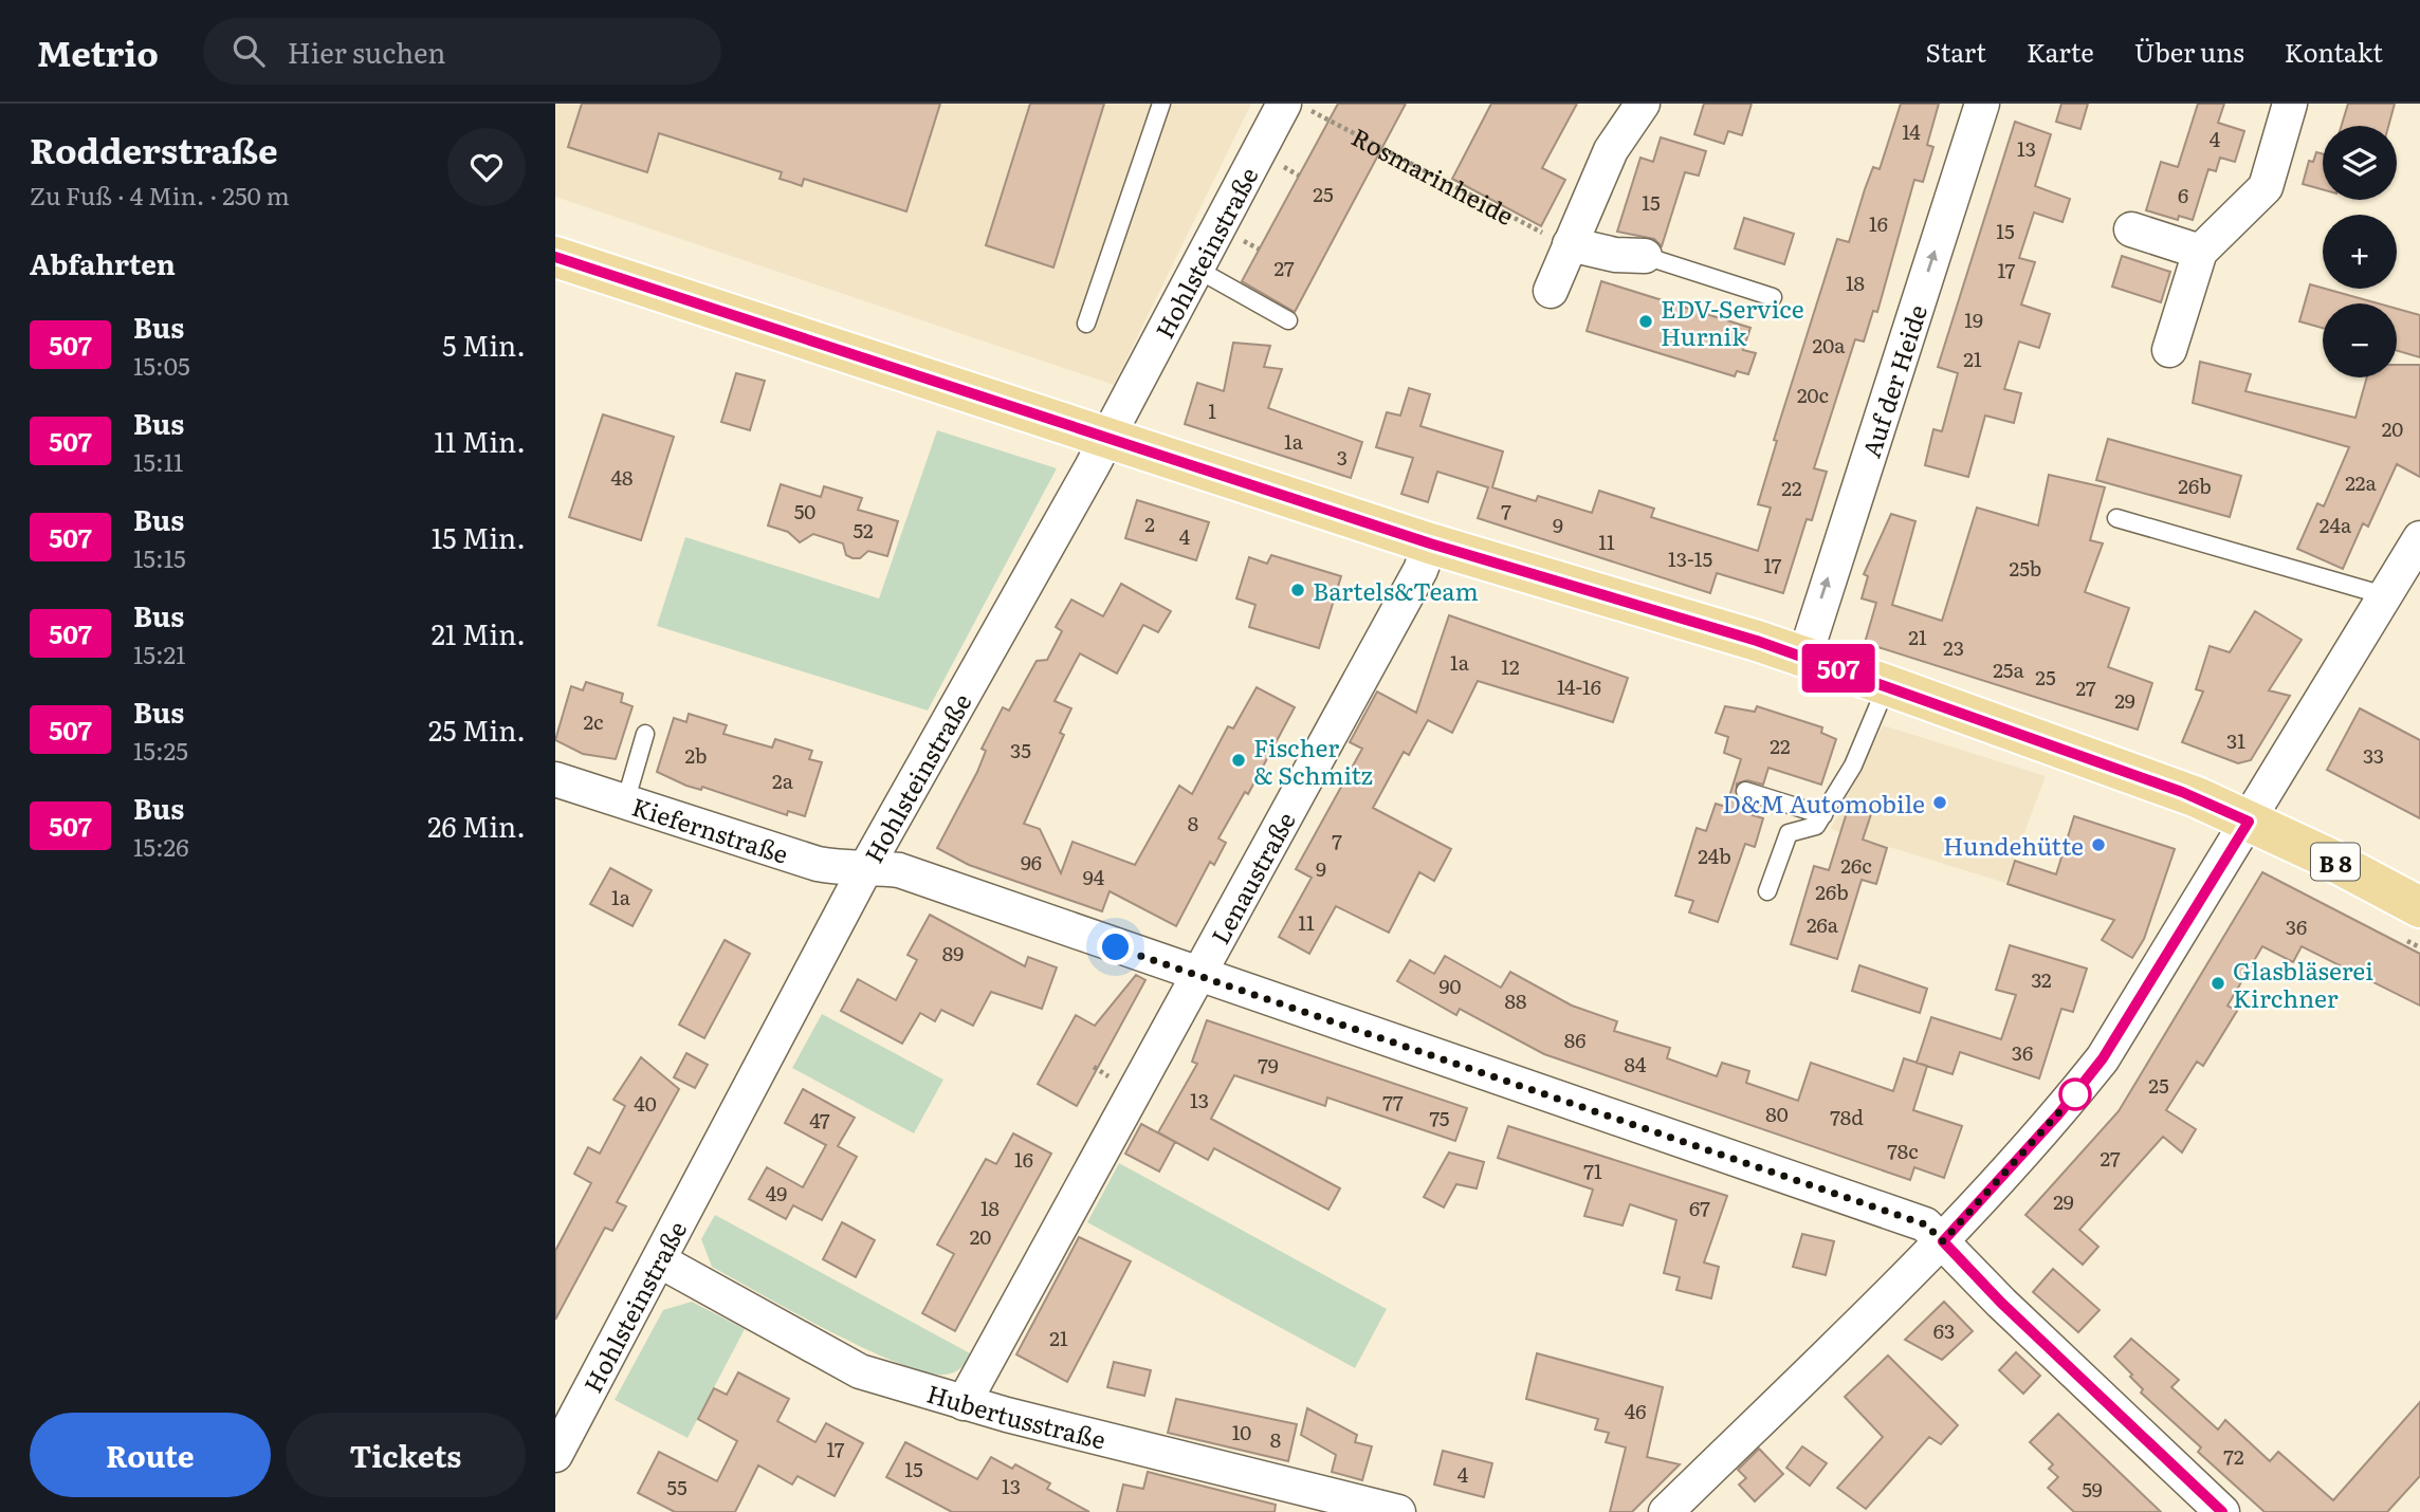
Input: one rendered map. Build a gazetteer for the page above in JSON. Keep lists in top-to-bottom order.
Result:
{
  "streets": {
    "main road": ["B 8"],
    "street": [
      "Hohlsteinstraße",
      "Auf der Heide",
      "Kiefernstraße",
      "Lenaustraße",
      "Hubertusstraße"
    ],
    "path": ["Rosmarinheide"]
  },
  "crossings": [
    ["Rosmarinheide", "Hohlsteinstraße"],
    ["Hohlsteinstraße", "Kiefernstraße"],
    ["Hohlsteinstraße", "B 8"],
    ["Hohlsteinstraße", "Hubertusstraße"],
    ["Auf der Heide", "B 8"],
    ["Kiefernstraße", "Lenaustraße"],
    ["B 8", "Lenaustraße"],
    ["Lenaustraße", "Hubertusstraße"]
  ],
  "places": [
    "EDV-Service Hurnik",
    "Bartels&Team",
    "Fischer & Schmitz",
    "D&M Automobile",
    "Hundehütte",
    "Glasbläserei Kirchner"
  ],
  "lines": ["bus line 507"],
  "house_numbers": [
    "14",
    "4",
    "13",
    "25",
    "6",
    "15",
    "16",
    "15",
    "27",
    "17",
    "18",
    "19",
    "20a",
    "21",
    "20c",
    "1",
    "20",
    "1a",
    "3",
    "48",
    "22a",
    "26b",
    "22",
    "50",
    "7",
    "2",
    "9",
    "24a",
    "52",
    "4",
    "11",
    "13-15",
    "17",
    "25b",
    "21",
    "23",
    "1a",
    "12",
    "25a",
    "25",
    "14-16",
    "27",
    "29",
    "2c",
    "31",
    "22",
    "35",
    "2b",
    "33",
    "2a",
    "8",
    "7",
    "24b",
    "96",
    "26c",
    "9",
    "94",
    "26b",
    "1a",
    "11",
    "26a",
    "36",
    "89",
    "32",
    "90",
    "88",
    "86",
    "36",
    "84",
    "79",
    "25",
    "13",
    "77",
    "40",
    "80",
    "78d",
    "75",
    "47",
    "78c",
    "27",
    "16",
    "71",
    "49",
    "29",
    "18",
    "67",
    "20",
    "63",
    "21",
    "46",
    "10",
    "8",
    "17",
    "72",
    "15",
    "4",
    "13",
    "55",
    "59"
  ],
  "page": {
    "header": "Metrio",
    "search": "Hier suchen",
    "nav": [
      "Start",
      "Karte",
      "Über uns",
      "Kontakt"
    ],
    "heading": [
      ["Rodderstraße", "Zu Fuß · 4 Min. · 250 m"],
      "Abfahrten"
    ],
    "on_map": "507",
    "map_buttons": ["+", "−"],
    "list": [
      {
        "mark": "507",
        "name": "Bus",
        "note": "15:05",
        "value": "5 Min."
      },
      {
        "mark": "507",
        "name": "Bus",
        "note": "15:11",
        "value": "11 Min."
      },
      {
        "mark": "507",
        "name": "Bus",
        "note": "15:15",
        "value": "15 Min."
      },
      {
        "mark": "507",
        "name": "Bus",
        "note": "15:21",
        "value": "21 Min."
      },
      {
        "mark": "507",
        "name": "Bus",
        "note": "15:25",
        "value": "25 Min."
      },
      {
        "mark": "507",
        "name": "Bus",
        "note": "15:26",
        "value": "26 Min."
      }
    ],
    "buttons": ["Route", "Tickets"]
  }
}
